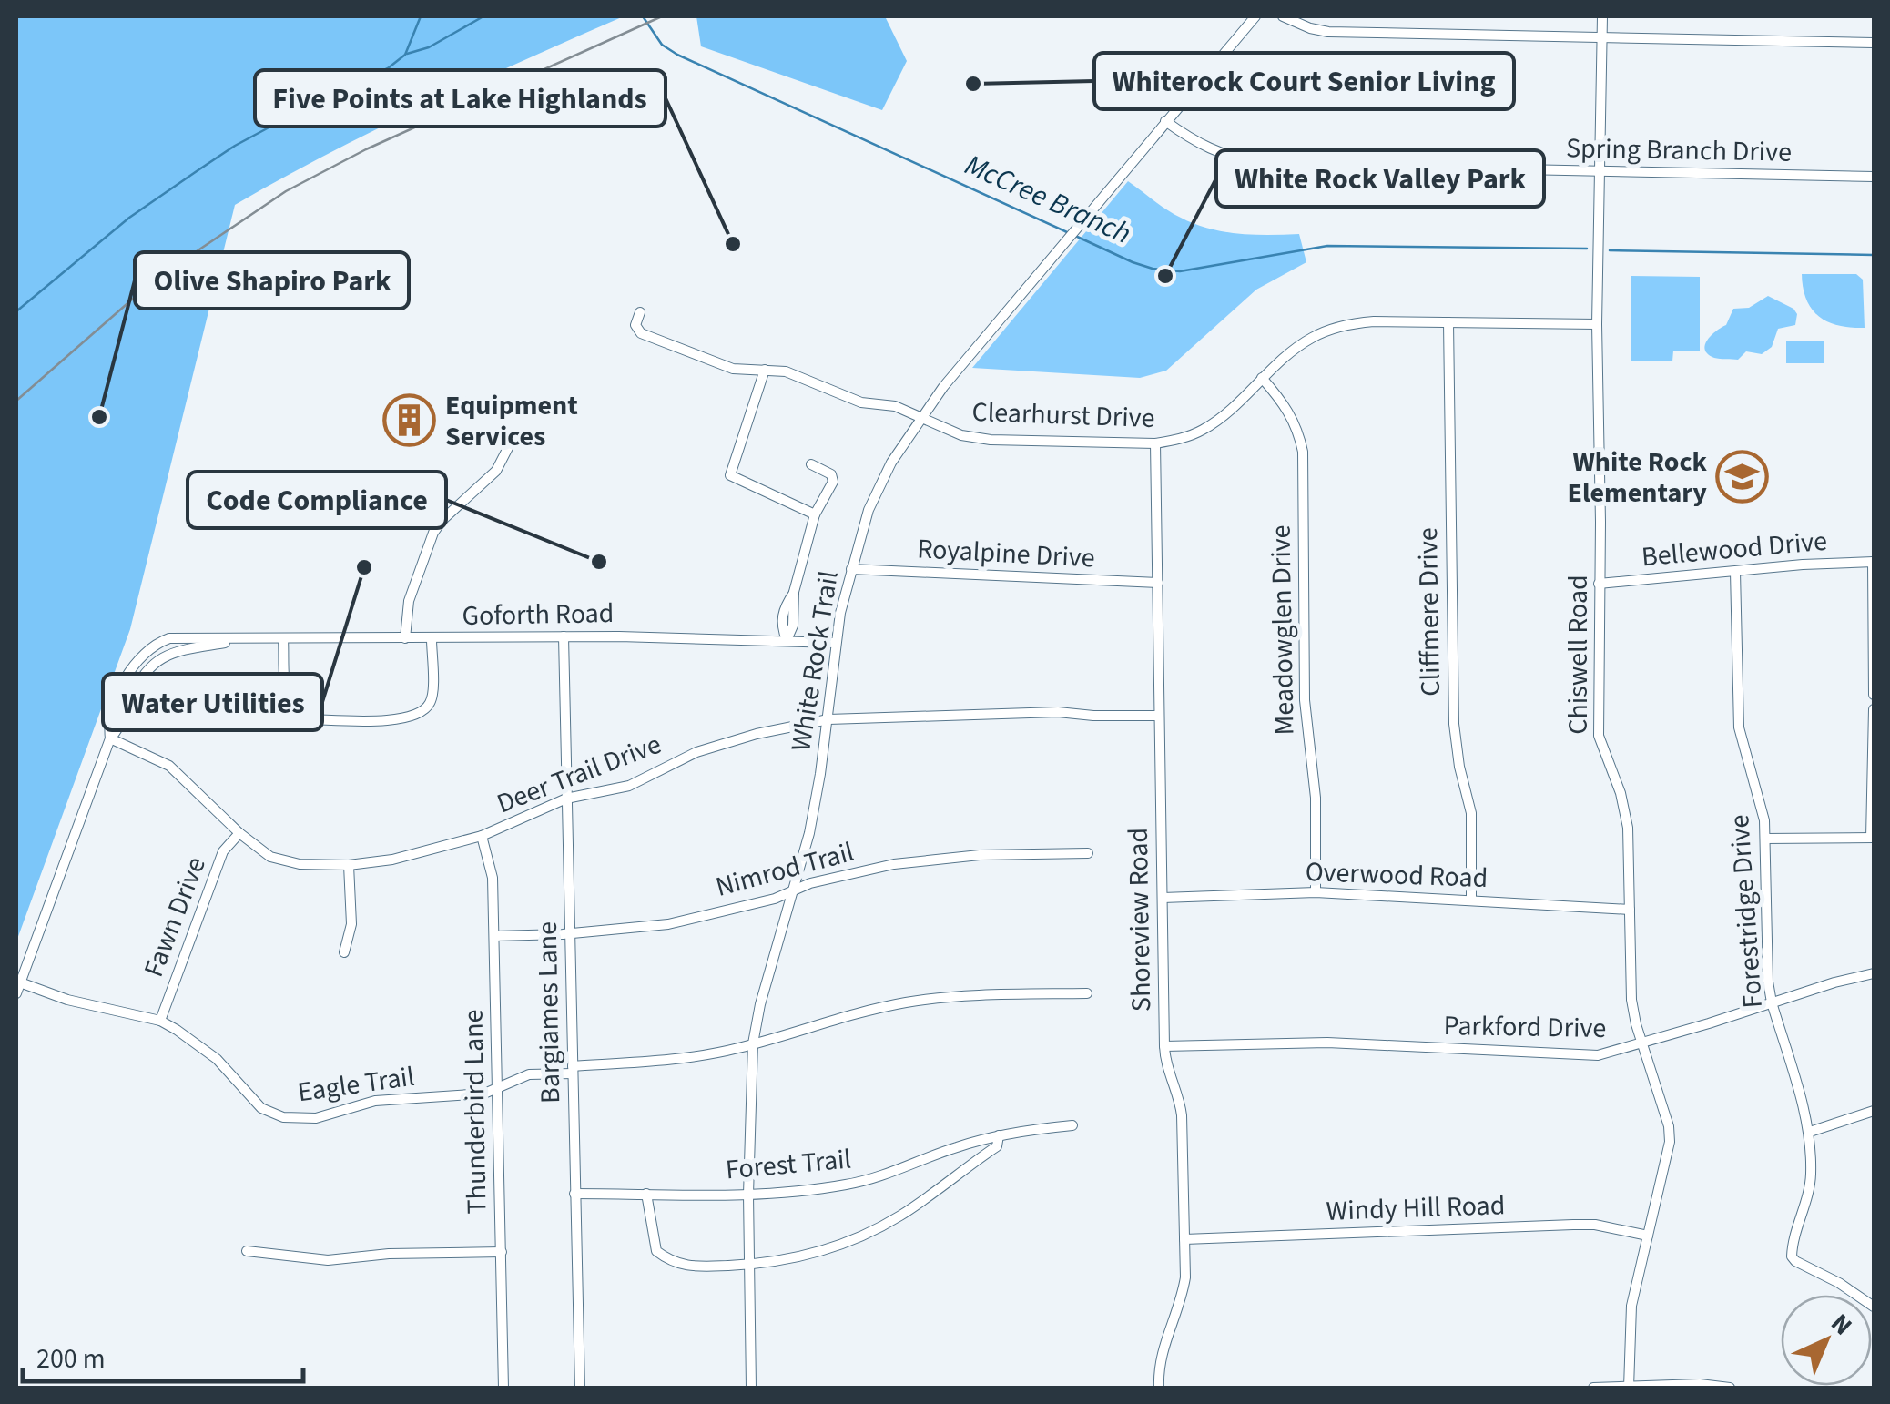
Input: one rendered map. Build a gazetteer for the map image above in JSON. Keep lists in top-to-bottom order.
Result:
{
  "streets": {
    "street": [
      "Spring Branch Drive",
      "Clearhurst Drive",
      "Bellewood Drive",
      "Royalpine Drive",
      "Cliffmere Drive",
      "Goforth Road",
      "Meadowglen Drive",
      "Chiswell Road",
      "White Rock Trail",
      "Deer Trail Drive",
      "Nimrod Trail",
      "Overwood Road",
      "Forestridge Drive",
      "Fawn Drive",
      "Shoreview Road",
      "Bargiames Lane",
      "Parkford Drive",
      "Eagle Trail",
      "Thunderbird Lane",
      "Forest Trail",
      "Windy Hill Road"
    ]
  },
  "crossings": [
    ["Spring Branch Drive", "Chiswell Road"],
    ["Spring Branch Drive", "White Rock Trail"],
    ["Clearhurst Drive", "Cliffmere Drive"],
    ["Clearhurst Drive", "Meadowglen Drive"],
    ["Clearhurst Drive", "Chiswell Road"],
    ["Clearhurst Drive", "White Rock Trail"],
    ["Clearhurst Drive", "Shoreview Road"],
    ["Bellewood Drive", "Chiswell Road"],
    ["Bellewood Drive", "Forestridge Drive"],
    ["Royalpine Drive", "White Rock Trail"],
    ["Royalpine Drive", "Shoreview Road"],
    ["Cliffmere Drive", "Overwood Road"],
    ["Goforth Road", "White Rock Trail"],
    ["Goforth Road", "Deer Trail Drive"],
    ["Goforth Road", "Bargiames Lane"],
    ["Goforth Road", "Eagle Trail"],
    ["Meadowglen Drive", "Overwood Road"],
    ["Chiswell Road", "Overwood Road"],
    ["Chiswell Road", "Parkford Drive"],
    ["Chiswell Road", "Windy Hill Road"],
    ["White Rock Trail", "Deer Trail Drive"],
    ["White Rock Trail", "Nimrod Trail"],
    ["White Rock Trail", "Eagle Trail"],
    ["White Rock Trail", "Forest Trail"],
    ["Deer Trail Drive", "Fawn Drive"],
    ["Deer Trail Drive", "Shoreview Road"],
    ["Deer Trail Drive", "Bargiames Lane"],
    ["Deer Trail Drive", "Thunderbird Lane"],
    ["Nimrod Trail", "Bargiames Lane"],
    ["Nimrod Trail", "Thunderbird Lane"],
    ["Overwood Road", "Shoreview Road"],
    ["Forestridge Drive", "Parkford Drive"],
    ["Fawn Drive", "Eagle Trail"],
    ["Shoreview Road", "Parkford Drive"],
    ["Shoreview Road", "Windy Hill Road"],
    ["Bargiames Lane", "Eagle Trail"],
    ["Bargiames Lane", "Forest Trail"],
    ["Eagle Trail", "Thunderbird Lane"]
  ],
  "water": ["McCree Branch"],
  "places": {
    "other": [
      "Whiterock Court Senior Living",
      "Five Points at Lake Highlands",
      "White Rock Valley Park",
      "Olive Shapiro Park",
      "Code Compliance",
      "Water Utilities"
    ],
    "building": ["Equipment Services"],
    "school or university": ["White Rock Elementary"]
  },
  "scale_bar": "200 m",
  "north": "top right"
}
